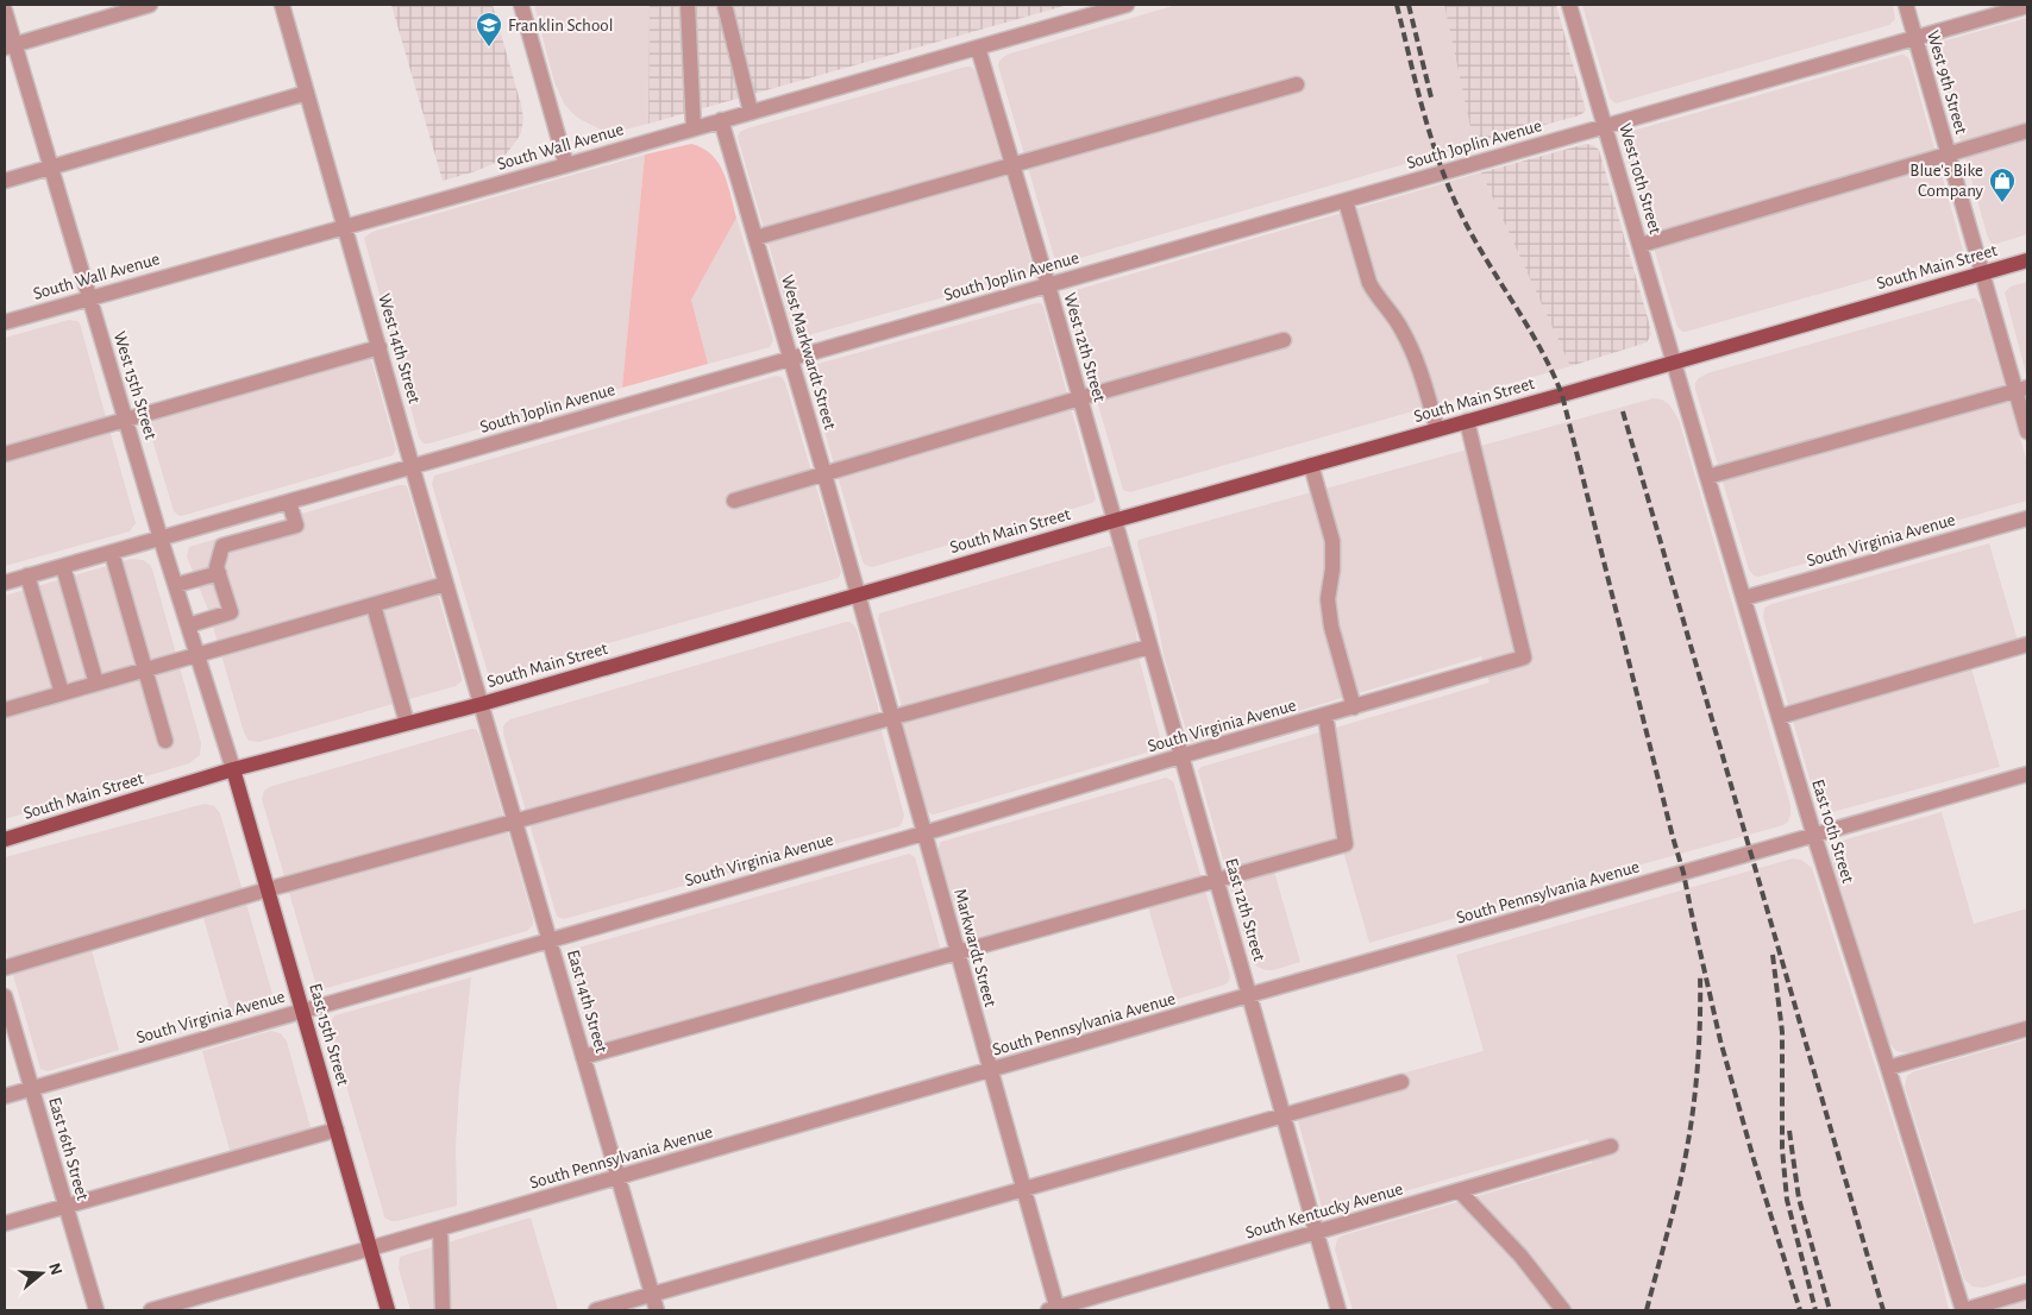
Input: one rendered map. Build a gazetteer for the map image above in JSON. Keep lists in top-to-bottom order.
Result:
{
  "streets": {
    "main road": ["South Main Street", "East 15th Street"],
    "street": [
      "West 9th Street",
      "South Joplin Avenue",
      "South Wall Avenue",
      "West 10th Street",
      "West 12th Street",
      "West 14th Street",
      "West Markwardt Street",
      "West 15th Street",
      "South Virginia Avenue",
      "East 10th Street",
      "South Pennsylvania Avenue",
      "East 12th Street",
      "Markwardt Street",
      "East 14th Street",
      "East 16th Street",
      "South Kentucky Avenue"
    ]
  },
  "crossings": [
    ["West 9th Street", "South Joplin Avenue"],
    ["West 9th Street", "South Main Street"],
    ["South Joplin Avenue", "West 10th Street"],
    ["South Joplin Avenue", "West 12th Street"],
    ["South Joplin Avenue", "West 14th Street"],
    ["South Joplin Avenue", "West Markwardt Street"],
    ["South Joplin Avenue", "West 15th Street"],
    ["South Wall Avenue", "West 12th Street"],
    ["South Wall Avenue", "West 14th Street"],
    ["South Wall Avenue", "West Markwardt Street"],
    ["South Wall Avenue", "West 15th Street"],
    ["West 10th Street", "South Main Street"],
    ["West 10th Street", "East 10th Street"],
    ["South Main Street", "West 12th Street"],
    ["South Main Street", "West 14th Street"],
    ["South Main Street", "West Markwardt Street"],
    ["South Main Street", "West 15th Street"],
    ["South Main Street", "South Virginia Avenue"],
    ["South Main Street", "East 10th Street"],
    ["South Main Street", "East 12th Street"],
    ["South Main Street", "Markwardt Street"],
    ["South Main Street", "East 14th Street"],
    ["South Main Street", "East 15th Street"],
    ["West 12th Street", "East 12th Street"],
    ["West 14th Street", "East 14th Street"],
    ["West Markwardt Street", "Markwardt Street"],
    ["West 15th Street", "East 15th Street"],
    ["South Virginia Avenue", "East 10th Street"],
    ["South Virginia Avenue", "East 12th Street"],
    ["South Virginia Avenue", "Markwardt Street"],
    ["South Virginia Avenue", "East 14th Street"],
    ["South Virginia Avenue", "East 15th Street"],
    ["South Virginia Avenue", "East 16th Street"],
    ["East 10th Street", "South Pennsylvania Avenue"],
    ["South Pennsylvania Avenue", "East 12th Street"],
    ["South Pennsylvania Avenue", "Markwardt Street"],
    ["South Pennsylvania Avenue", "East 14th Street"],
    ["South Pennsylvania Avenue", "East 15th Street"],
    ["East 12th Street", "South Kentucky Avenue"],
    ["Markwardt Street", "South Kentucky Avenue"]
  ],
  "places": {
    "school or university": ["Franklin School"],
    "shop": ["Blue's Bike Company"]
  },
  "north": "right"
}
